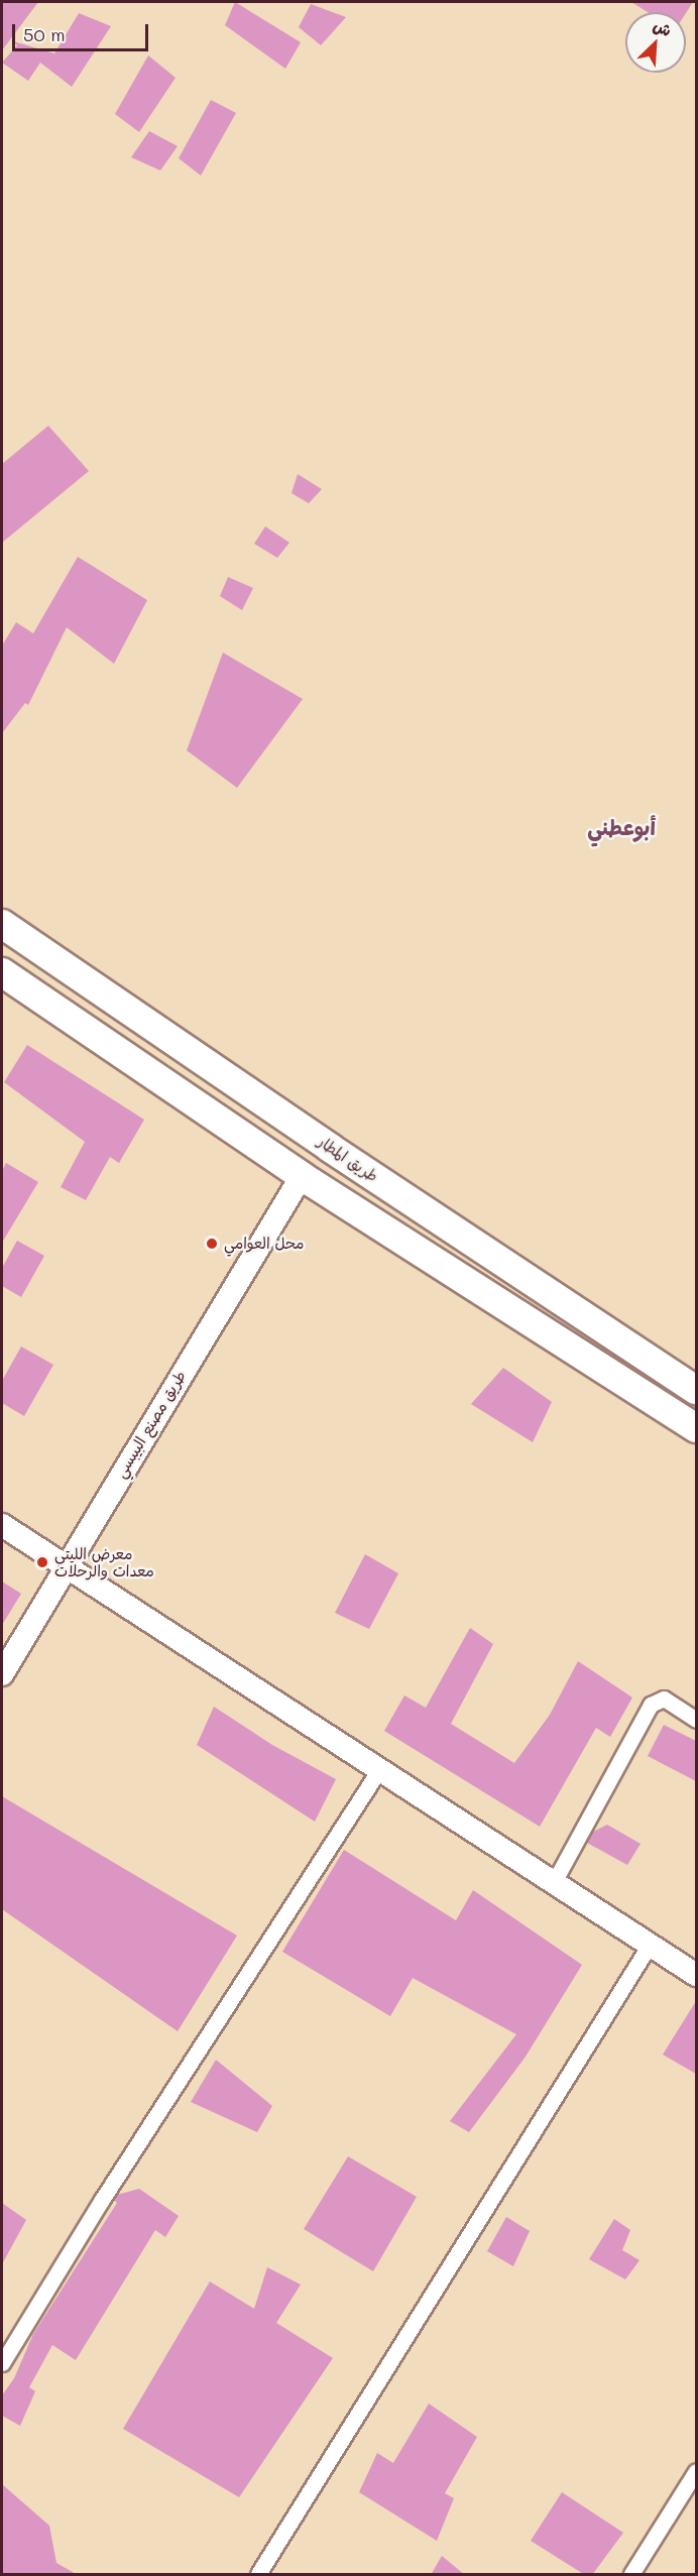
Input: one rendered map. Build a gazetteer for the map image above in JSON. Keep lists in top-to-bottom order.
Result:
{
  "streets": {
    "highway": ["طريق المطار"],
    "street": ["طريق مصنع البيبسي"]
  },
  "districts": ["أبوعطني"],
  "places": ["محل العوامي", "معرض الليتي معدات والرحلات"],
  "scale_bar": "50 m",
  "north": "top right"
}
